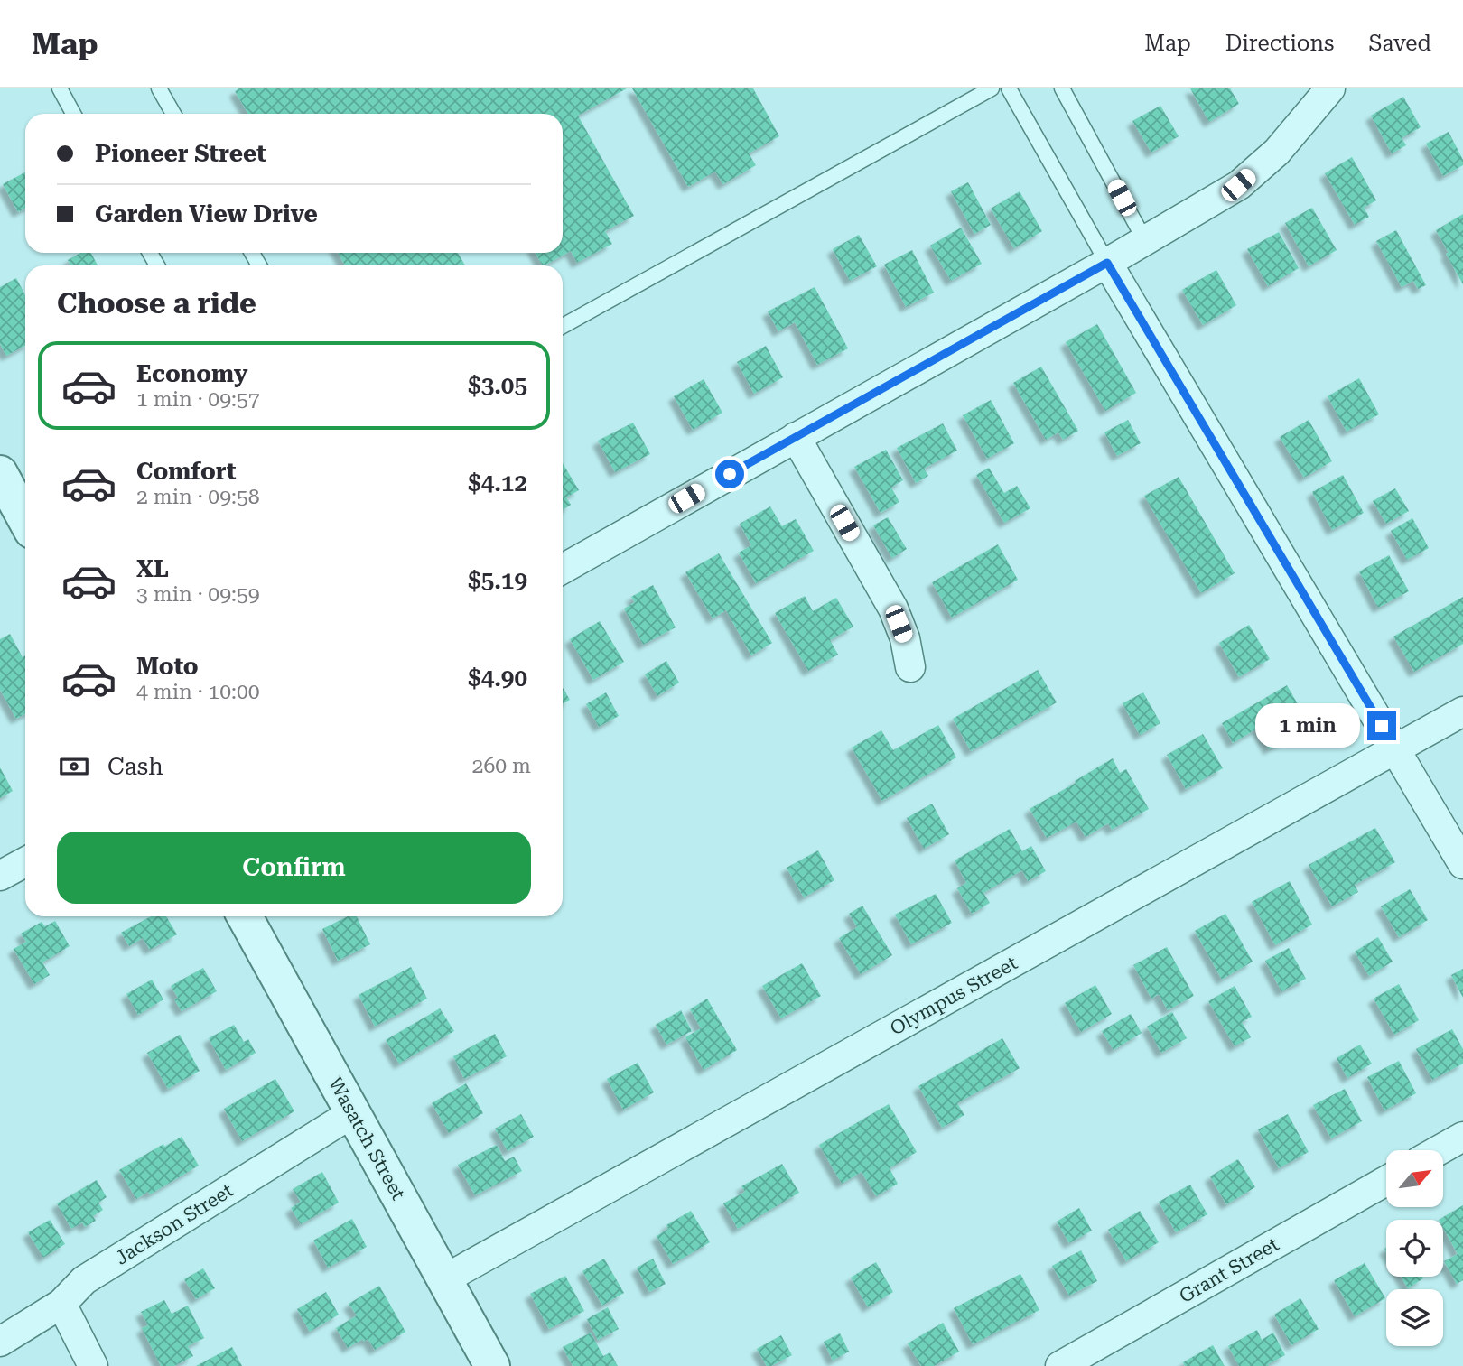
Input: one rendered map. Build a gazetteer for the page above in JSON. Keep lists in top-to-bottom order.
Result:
{
  "streets": {
    "street": [
      "Olympus Street",
      "Wasatch Street",
      "Jackson Street",
      "Grant Street"
    ]
  },
  "crossings": [
    ["Olympus Street", "Wasatch Street"],
    ["Wasatch Street", "Jackson Street"]
  ],
  "north": "top right",
  "page": {
    "header": "Map",
    "nav": ["Map", "Directions", "Saved"],
    "banner": ["Pioneer Street", "Garden View Drive"],
    "heading": "Choose a ride",
    "list": [
      {
        "name": "Economy",
        "note": "1 min · 09:57",
        "value": "$3.05"
      },
      {
        "name": "Comfort",
        "note": "2 min · 09:58",
        "value": "$4.12"
      },
      {
        "name": "XL",
        "note": "3 min · 09:59",
        "value": "$5.19"
      },
      {
        "name": "Moto",
        "note": "4 min · 10:00",
        "value": "$4.90"
      }
    ],
    "bubble": "1 min",
    "pay": ["Cash", "260 m"],
    "buttons": "Confirm"
  }
}
